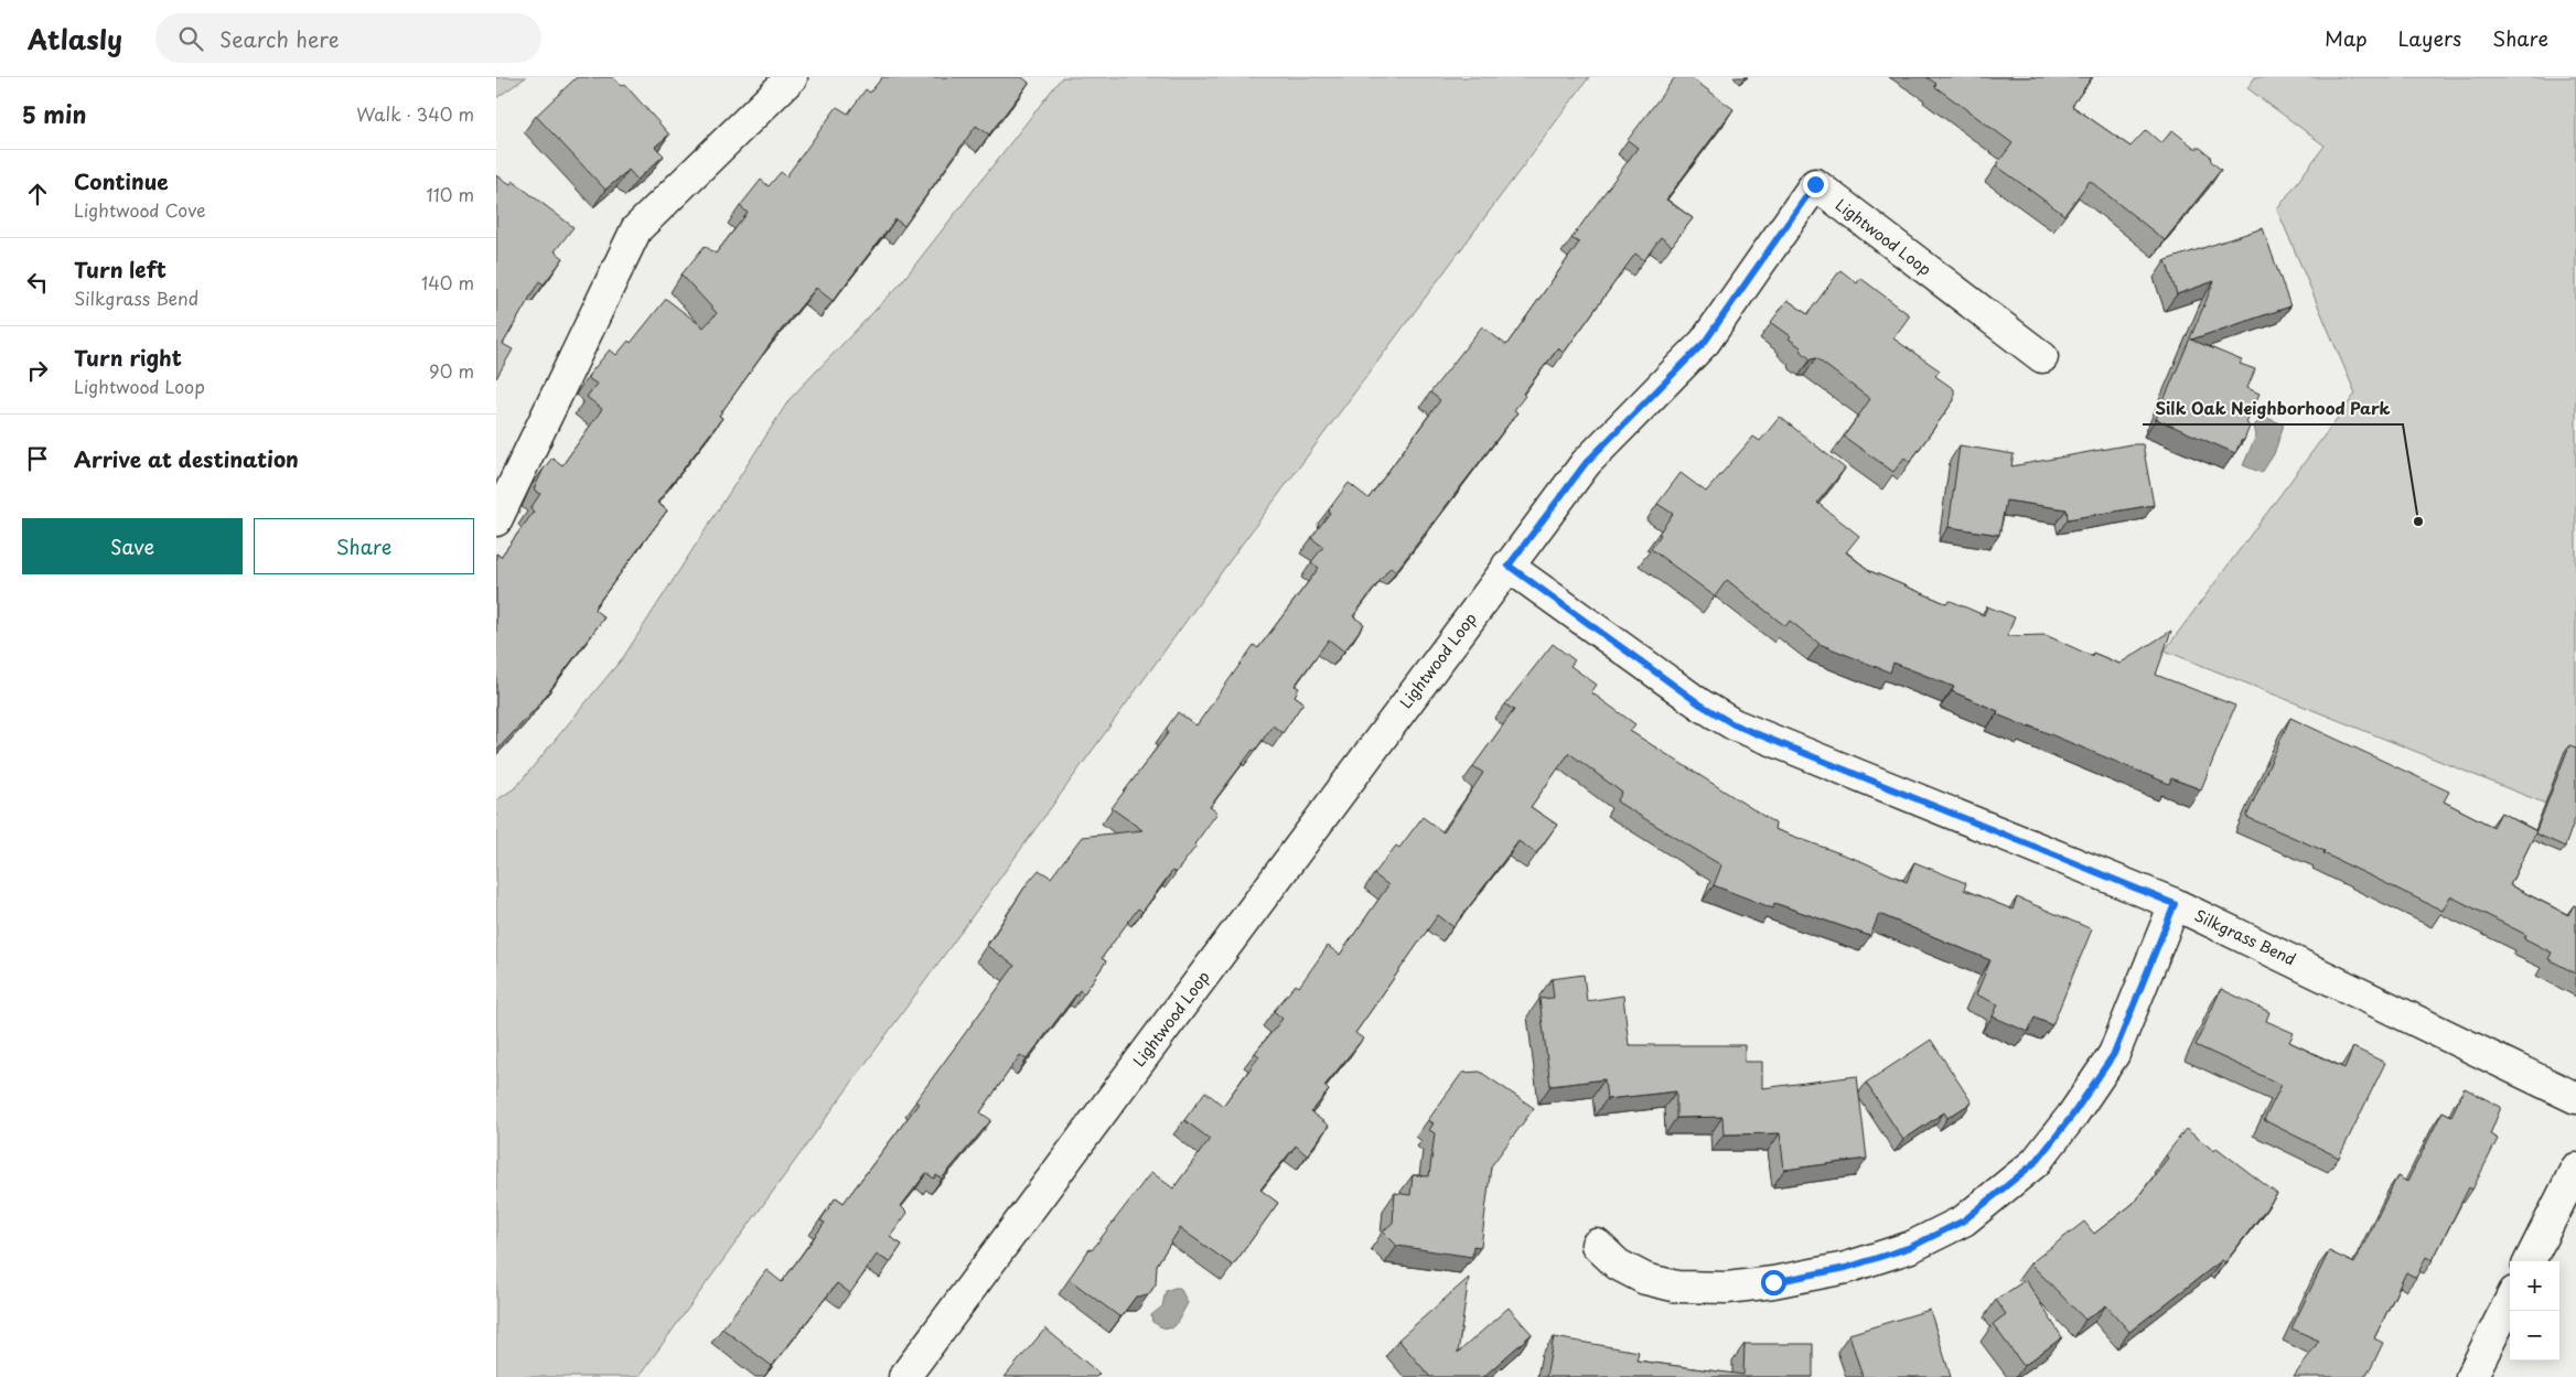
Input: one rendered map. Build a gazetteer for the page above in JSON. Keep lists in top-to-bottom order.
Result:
{
  "streets": {
    "street": ["Lightwood Loop", "Silkgrass Bend"]
  },
  "crossings": [
    ["Lightwood Loop", "Silkgrass Bend"]
  ],
  "places": ["Silk Oak Neighborhood Park"],
  "page": {
    "header": "Atlasly",
    "search": "Search here",
    "nav": ["Map", "Layers", "Share"],
    "heading": ["5 min", "Walk · 340 m"],
    "list": [
      ["Continue", "Lightwood Cove", "110 m"],
      ["Turn left", "Silkgrass Bend", "140 m"],
      ["Turn right", "Lightwood Loop", "90 m"],
      "Arrive at destination"
    ],
    "buttons": ["Save", "Share"],
    "map_buttons": ["+", "−"]
  }
}
